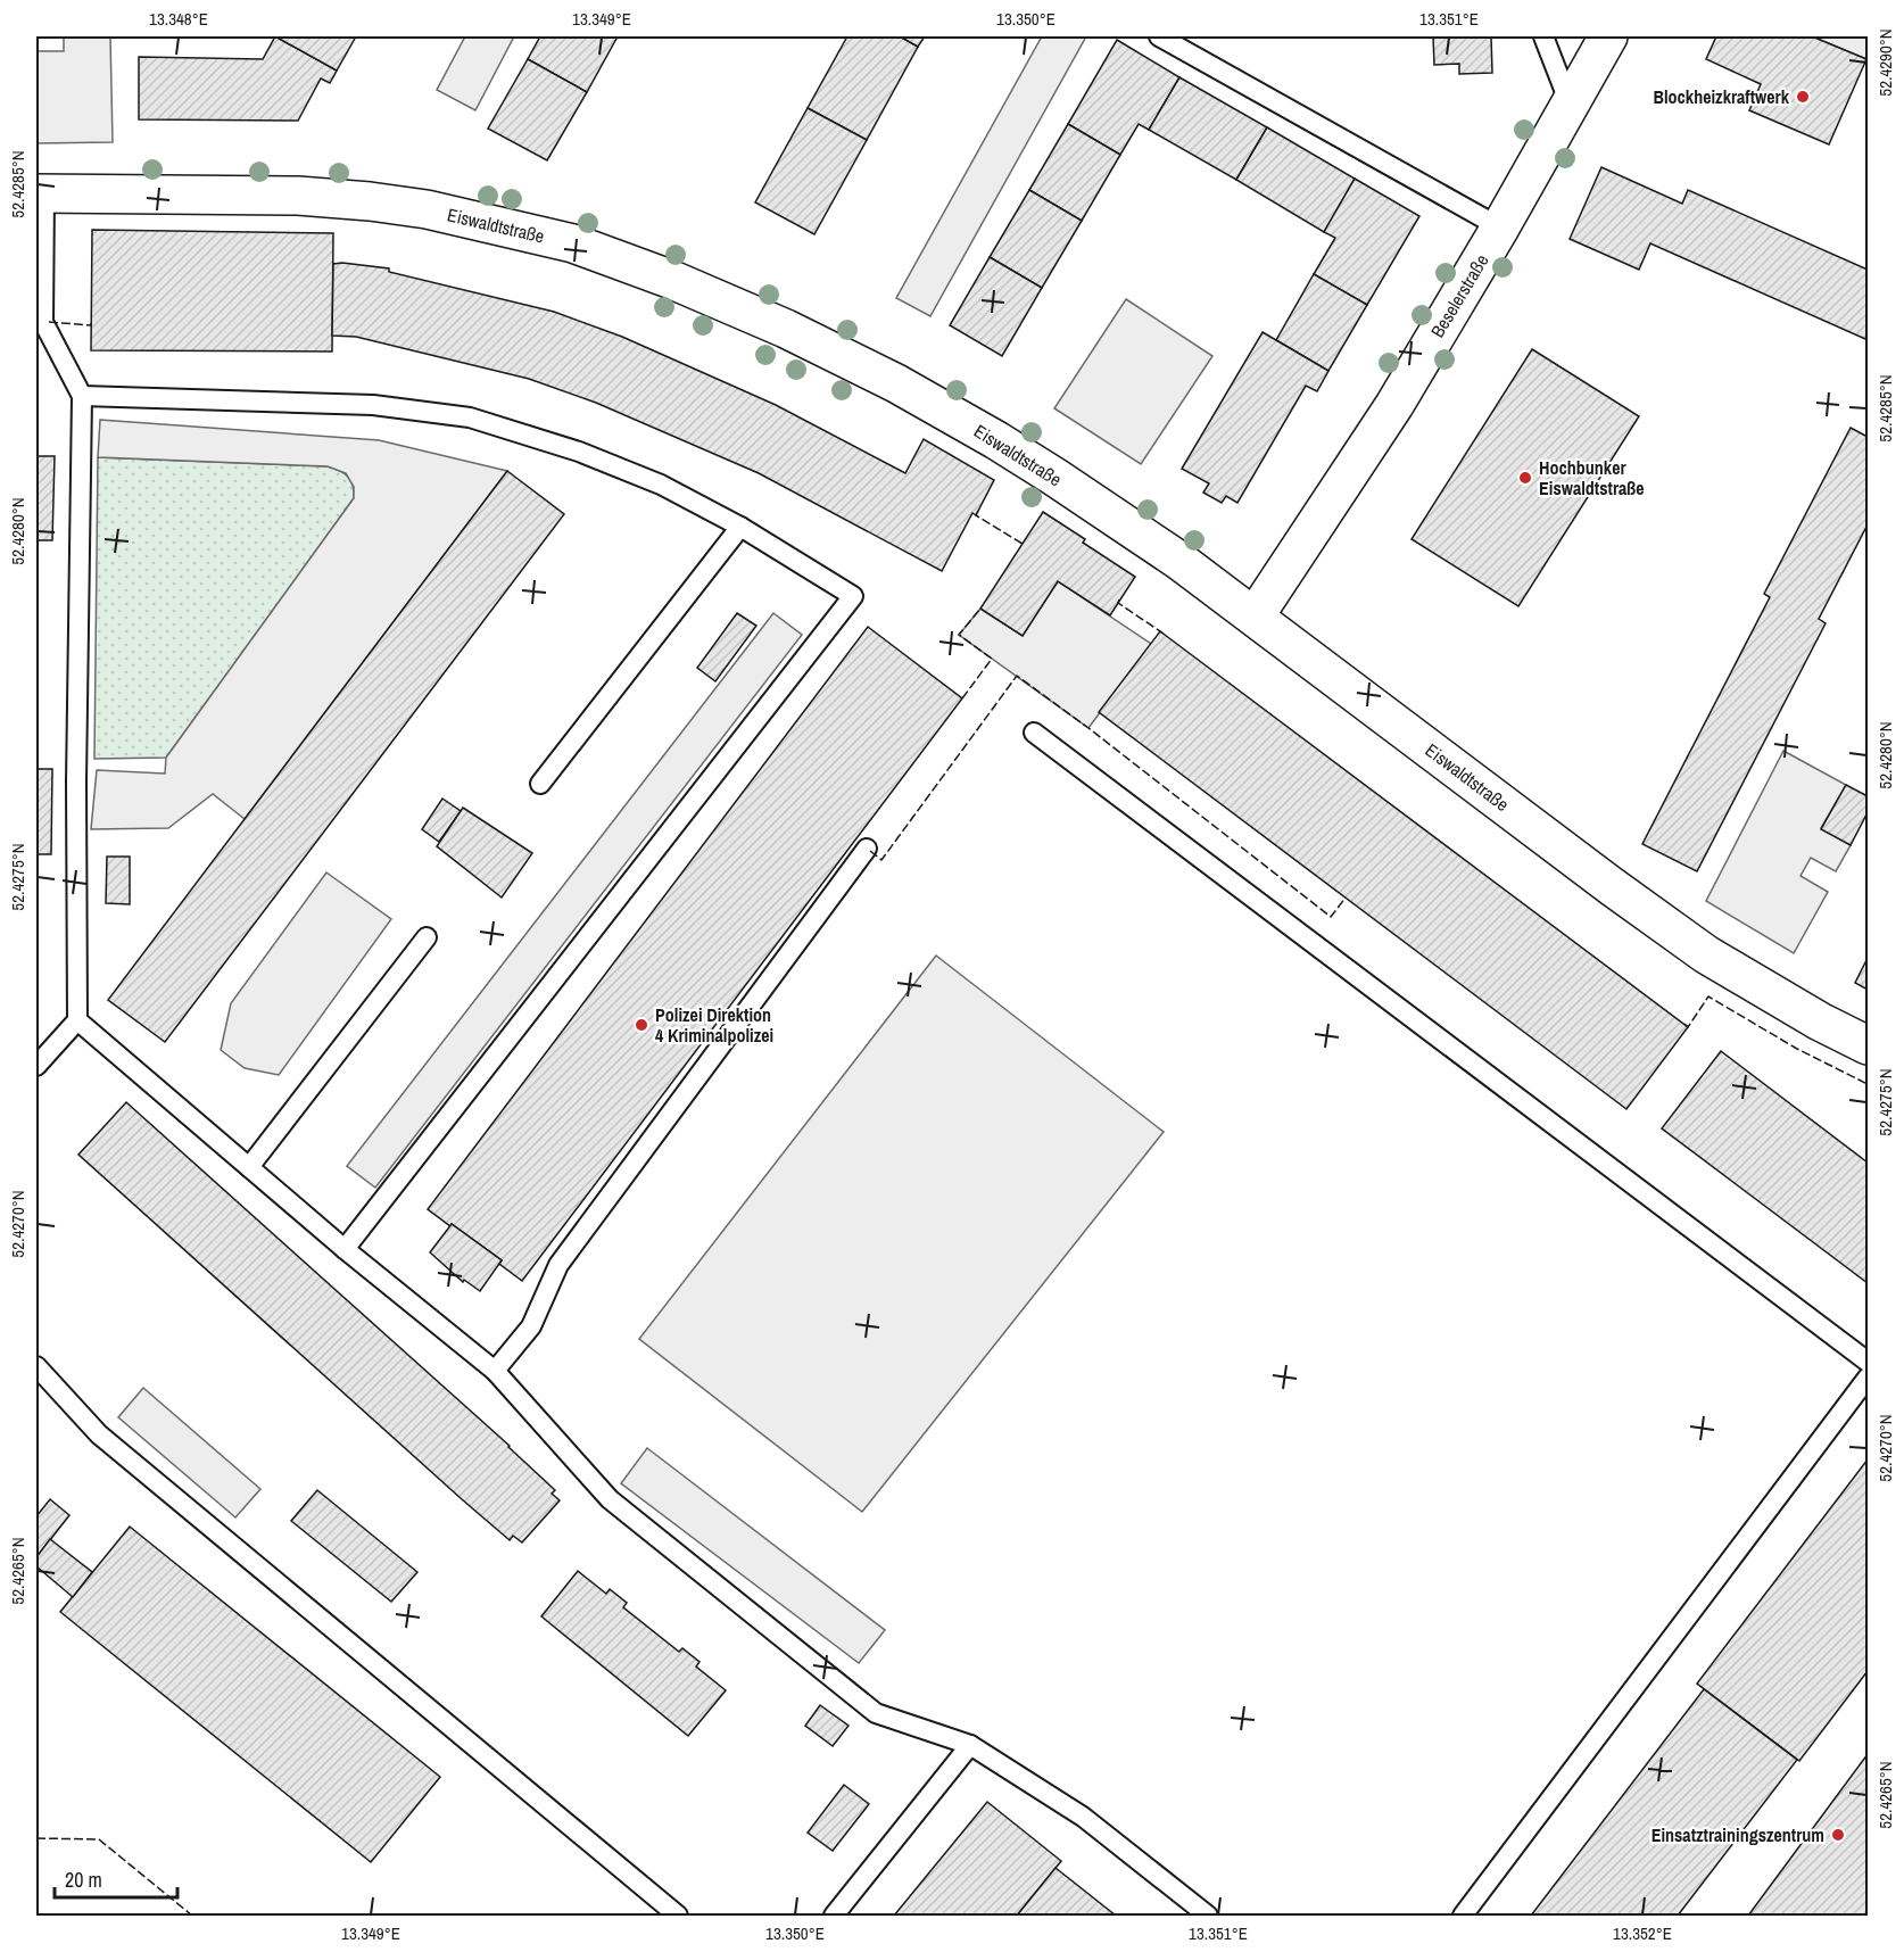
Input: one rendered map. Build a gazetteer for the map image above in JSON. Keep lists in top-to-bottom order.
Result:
{
  "streets": {
    "street": ["Eiswaldtstraße", "Beselerstraße"]
  },
  "crossings": [
    ["Eiswaldtstraße", "Beselerstraße"]
  ],
  "places": [
    "Blockheizkraftwerk",
    "Hochbunker Eiswaldtstraße",
    "Polizei Direktion 4 Kriminalpolizei",
    "Einsatztrainingszentrum"
  ],
  "scale_bar": "20 m",
  "coordinates": [
    "13.348°E",
    "13.349°E",
    "13.350°E",
    "13.351°E",
    "52.4290°N",
    "52.4285°N",
    "52.4280°N",
    "52.4275°N",
    "52.4270°N",
    "52.4265°N",
    "13.352°E"
  ]
}
